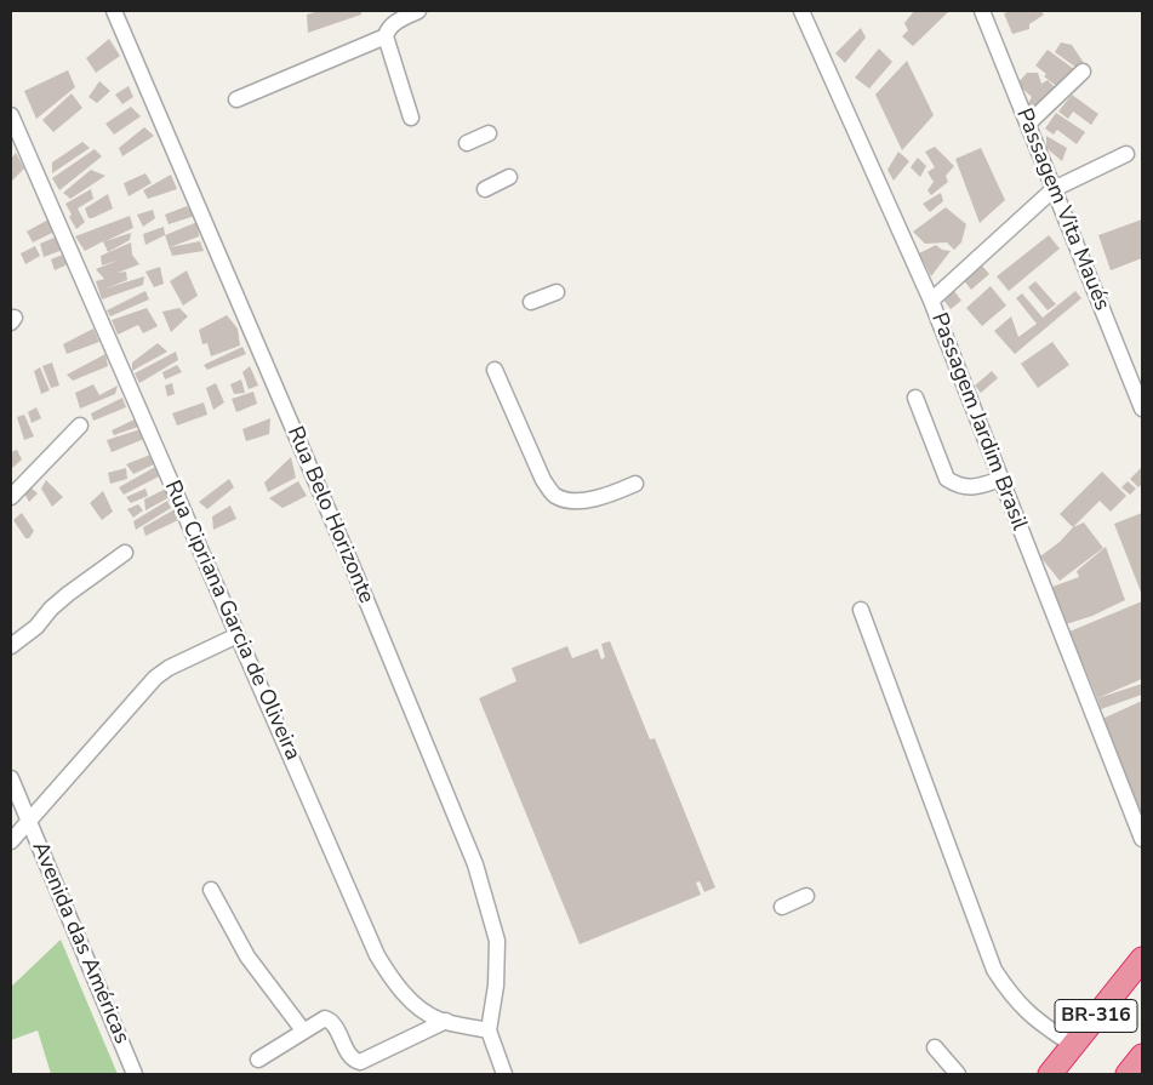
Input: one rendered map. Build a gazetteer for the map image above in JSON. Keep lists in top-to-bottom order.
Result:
{
  "streets": {
    "highway": ["BR-316"],
    "street": [
      "Passagem Vita Maués",
      "Passagem Jardim Brasil",
      "Rua Belo Horizonte",
      "Rua Cipriana Garcia de Oliveira",
      "Avenida das Américas"
    ]
  },
  "crossings": [
    ["Rua Belo Horizonte", "Rua Cipriana Garcia de Oliveira"]
  ]
}
